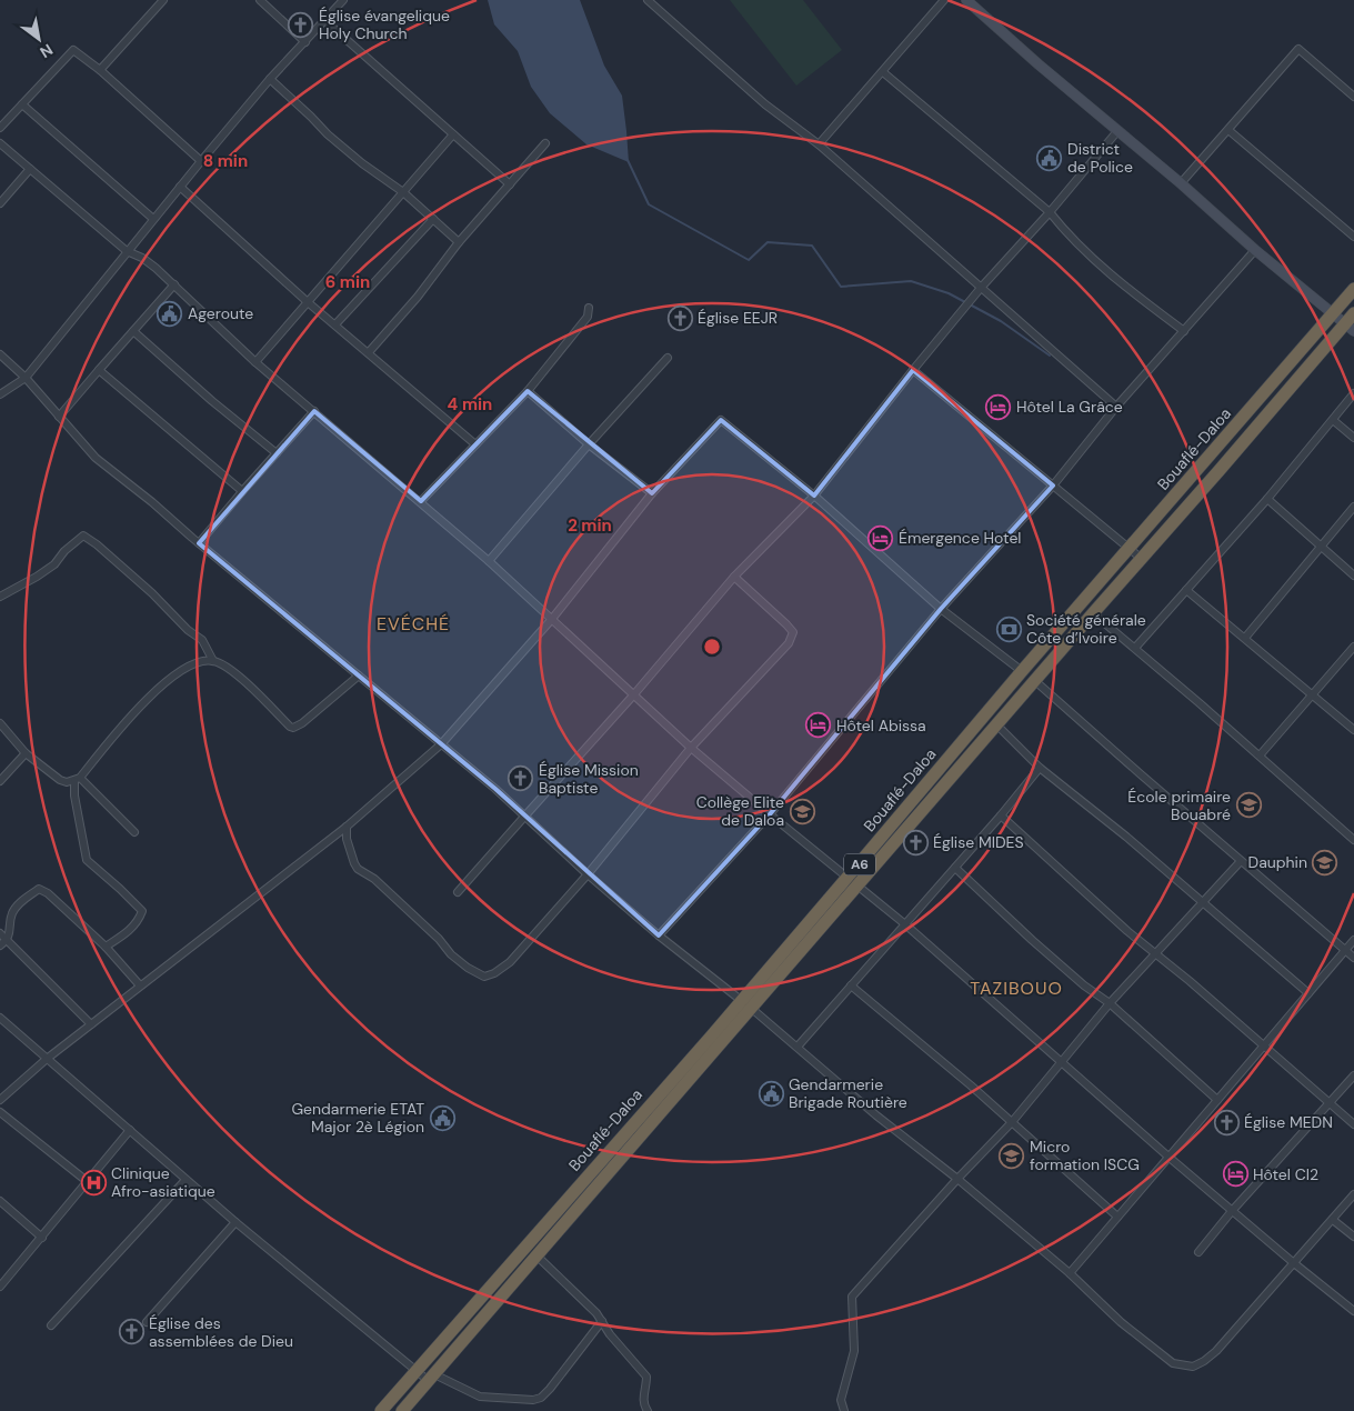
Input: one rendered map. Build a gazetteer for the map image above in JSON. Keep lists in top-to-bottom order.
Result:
{
  "streets": {
    "highway": ["Bouaflé-Daloa", "A6"]
  },
  "districts": ["EVÉCHÉ", "TAZIBOUO"],
  "places": {
    "church": [
      "Église évangelique Holy Church",
      "Église EEJR",
      "Église Mission Baptiste",
      "Église MIDES",
      "Église MEDN",
      "Église des assemblées de Dieu"
    ],
    "public building": [
      "District de Police",
      "Ageroute",
      "Gendarmerie Brigade Routière",
      "Gendarmerie ETAT Major 2è Légion"
    ],
    "hotel": [
      "Hôtel La Grâce",
      "Émergence Hotel",
      "Hôtel Abissa",
      "Hôtel CI2"
    ],
    "bank": ["Société générale Côte d’Ivoire"],
    "school or university": [
      "École primaire Bouabré",
      "Collège Elite de Daloa",
      "Dauphin",
      "Micro formation ISCG"
    ],
    "hospital": ["Clinique Afro-asiatique"]
  },
  "north": "bottom right",
  "rings": [
    "8 min",
    "6 min",
    "4 min",
    "2 min"
  ]
}
